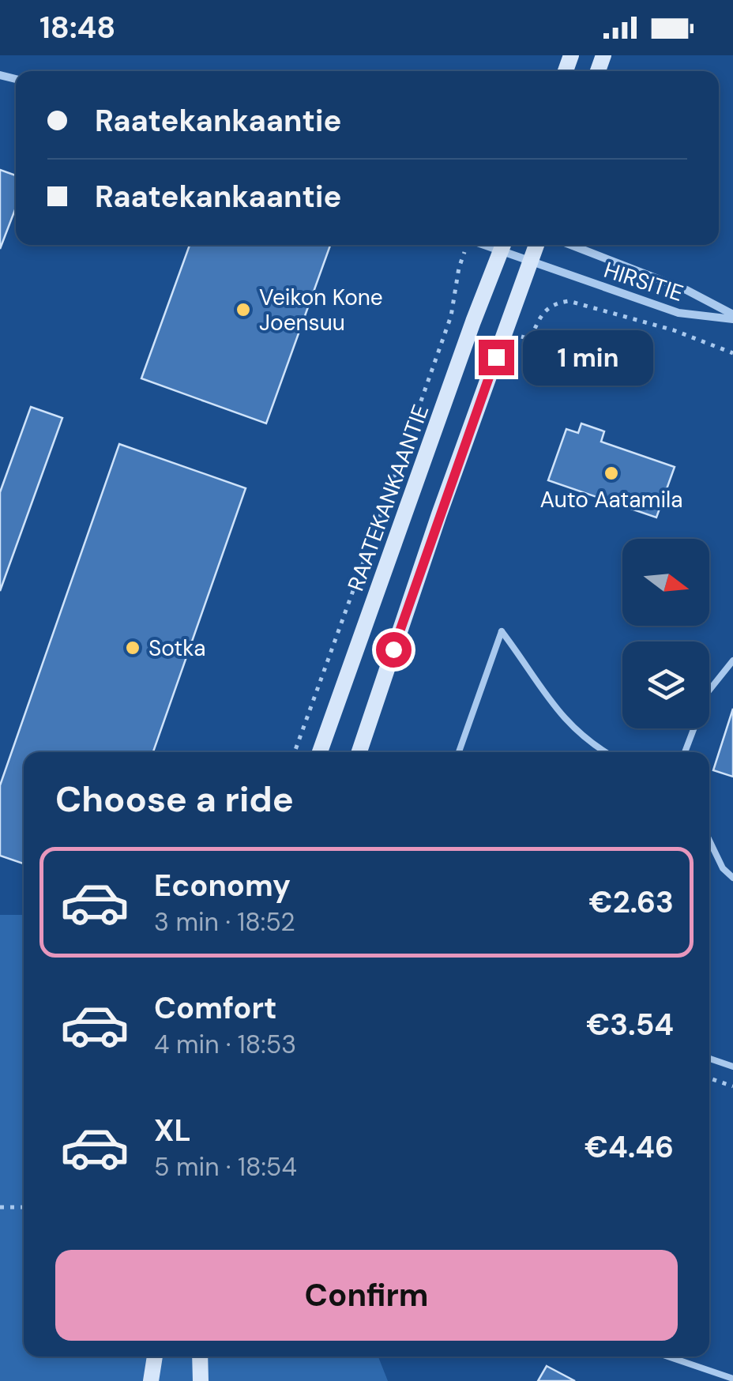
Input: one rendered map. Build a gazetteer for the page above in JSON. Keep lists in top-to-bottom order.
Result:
{
  "streets": {
    "main road": ["RAATEKANKAANTIE"],
    "street": ["HIRSITIE"]
  },
  "crossings": [
    ["HIRSITIE", "RAATEKANKAANTIE"]
  ],
  "places": ["Veikon Kone Joensuu", "Auto Aatamila", "Sotka"],
  "north": "right",
  "page": {
    "status": "18:48",
    "banner": ["Raatekankaantie", "Raatekankaantie"],
    "bubble": "1 min",
    "heading": "Choose a ride",
    "list": [
      {
        "name": "Economy",
        "note": "3 min · 18:52",
        "value": "€2.63"
      },
      {
        "name": "Comfort",
        "note": "4 min · 18:53",
        "value": "€3.54"
      },
      {
        "name": "XL",
        "note": "5 min · 18:54",
        "value": "€4.46"
      }
    ],
    "buttons": "Confirm"
  }
}
